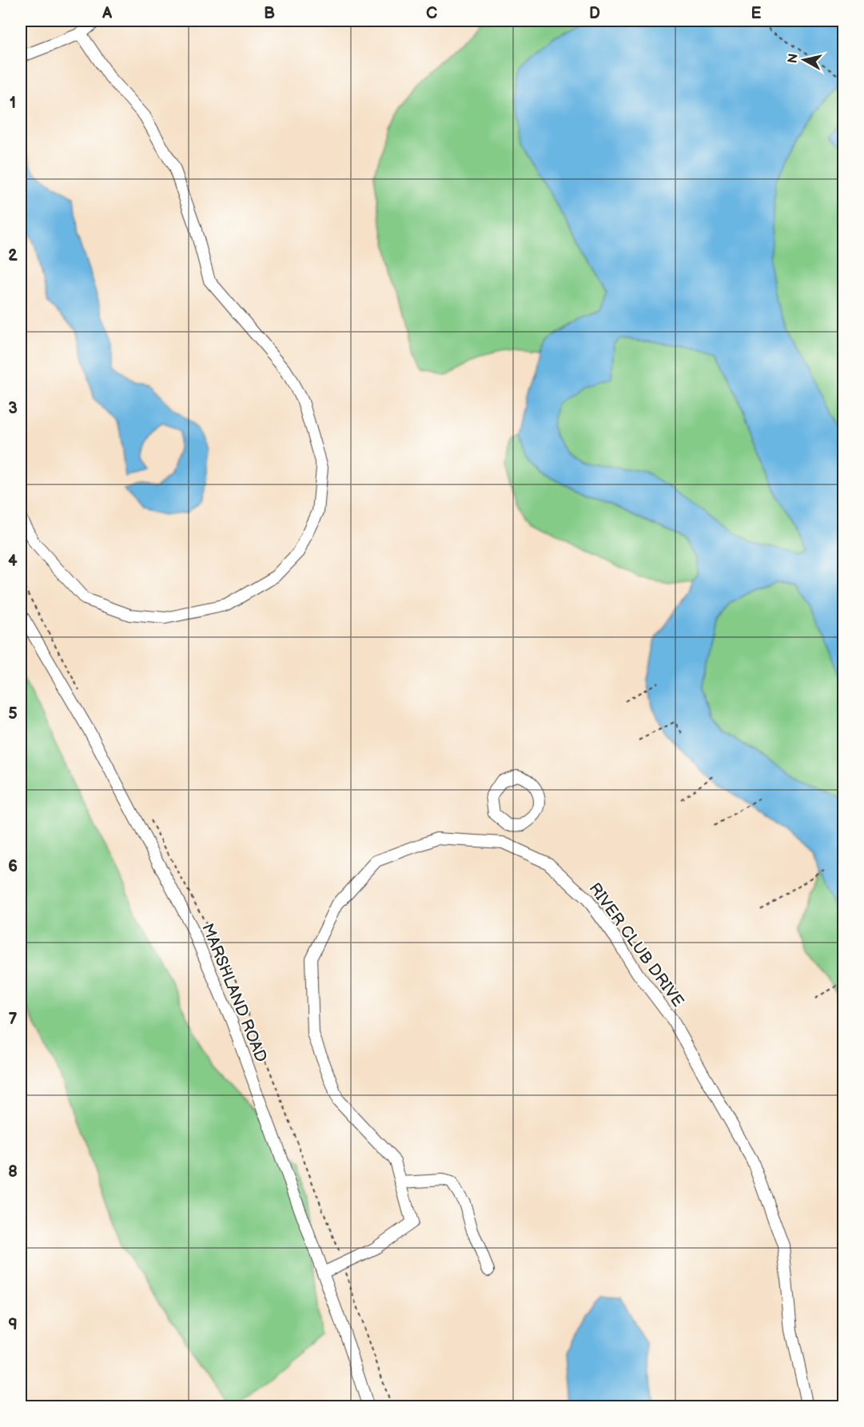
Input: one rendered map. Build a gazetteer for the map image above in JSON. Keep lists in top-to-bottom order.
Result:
{
  "streets": {
    "street": ["RIVER CLUB DRIVE", "MARSHLAND ROAD"]
  },
  "crossings": [
    ["RIVER CLUB DRIVE", "MARSHLAND ROAD"]
  ],
  "north": "left",
  "grid": {
    "columns": [
      "A",
      "B",
      "C",
      "D",
      "E"
    ],
    "rows": [
      "1",
      "2",
      "3",
      "4",
      "5",
      "6",
      "7",
      "8",
      "9"
    ]
  }
}
